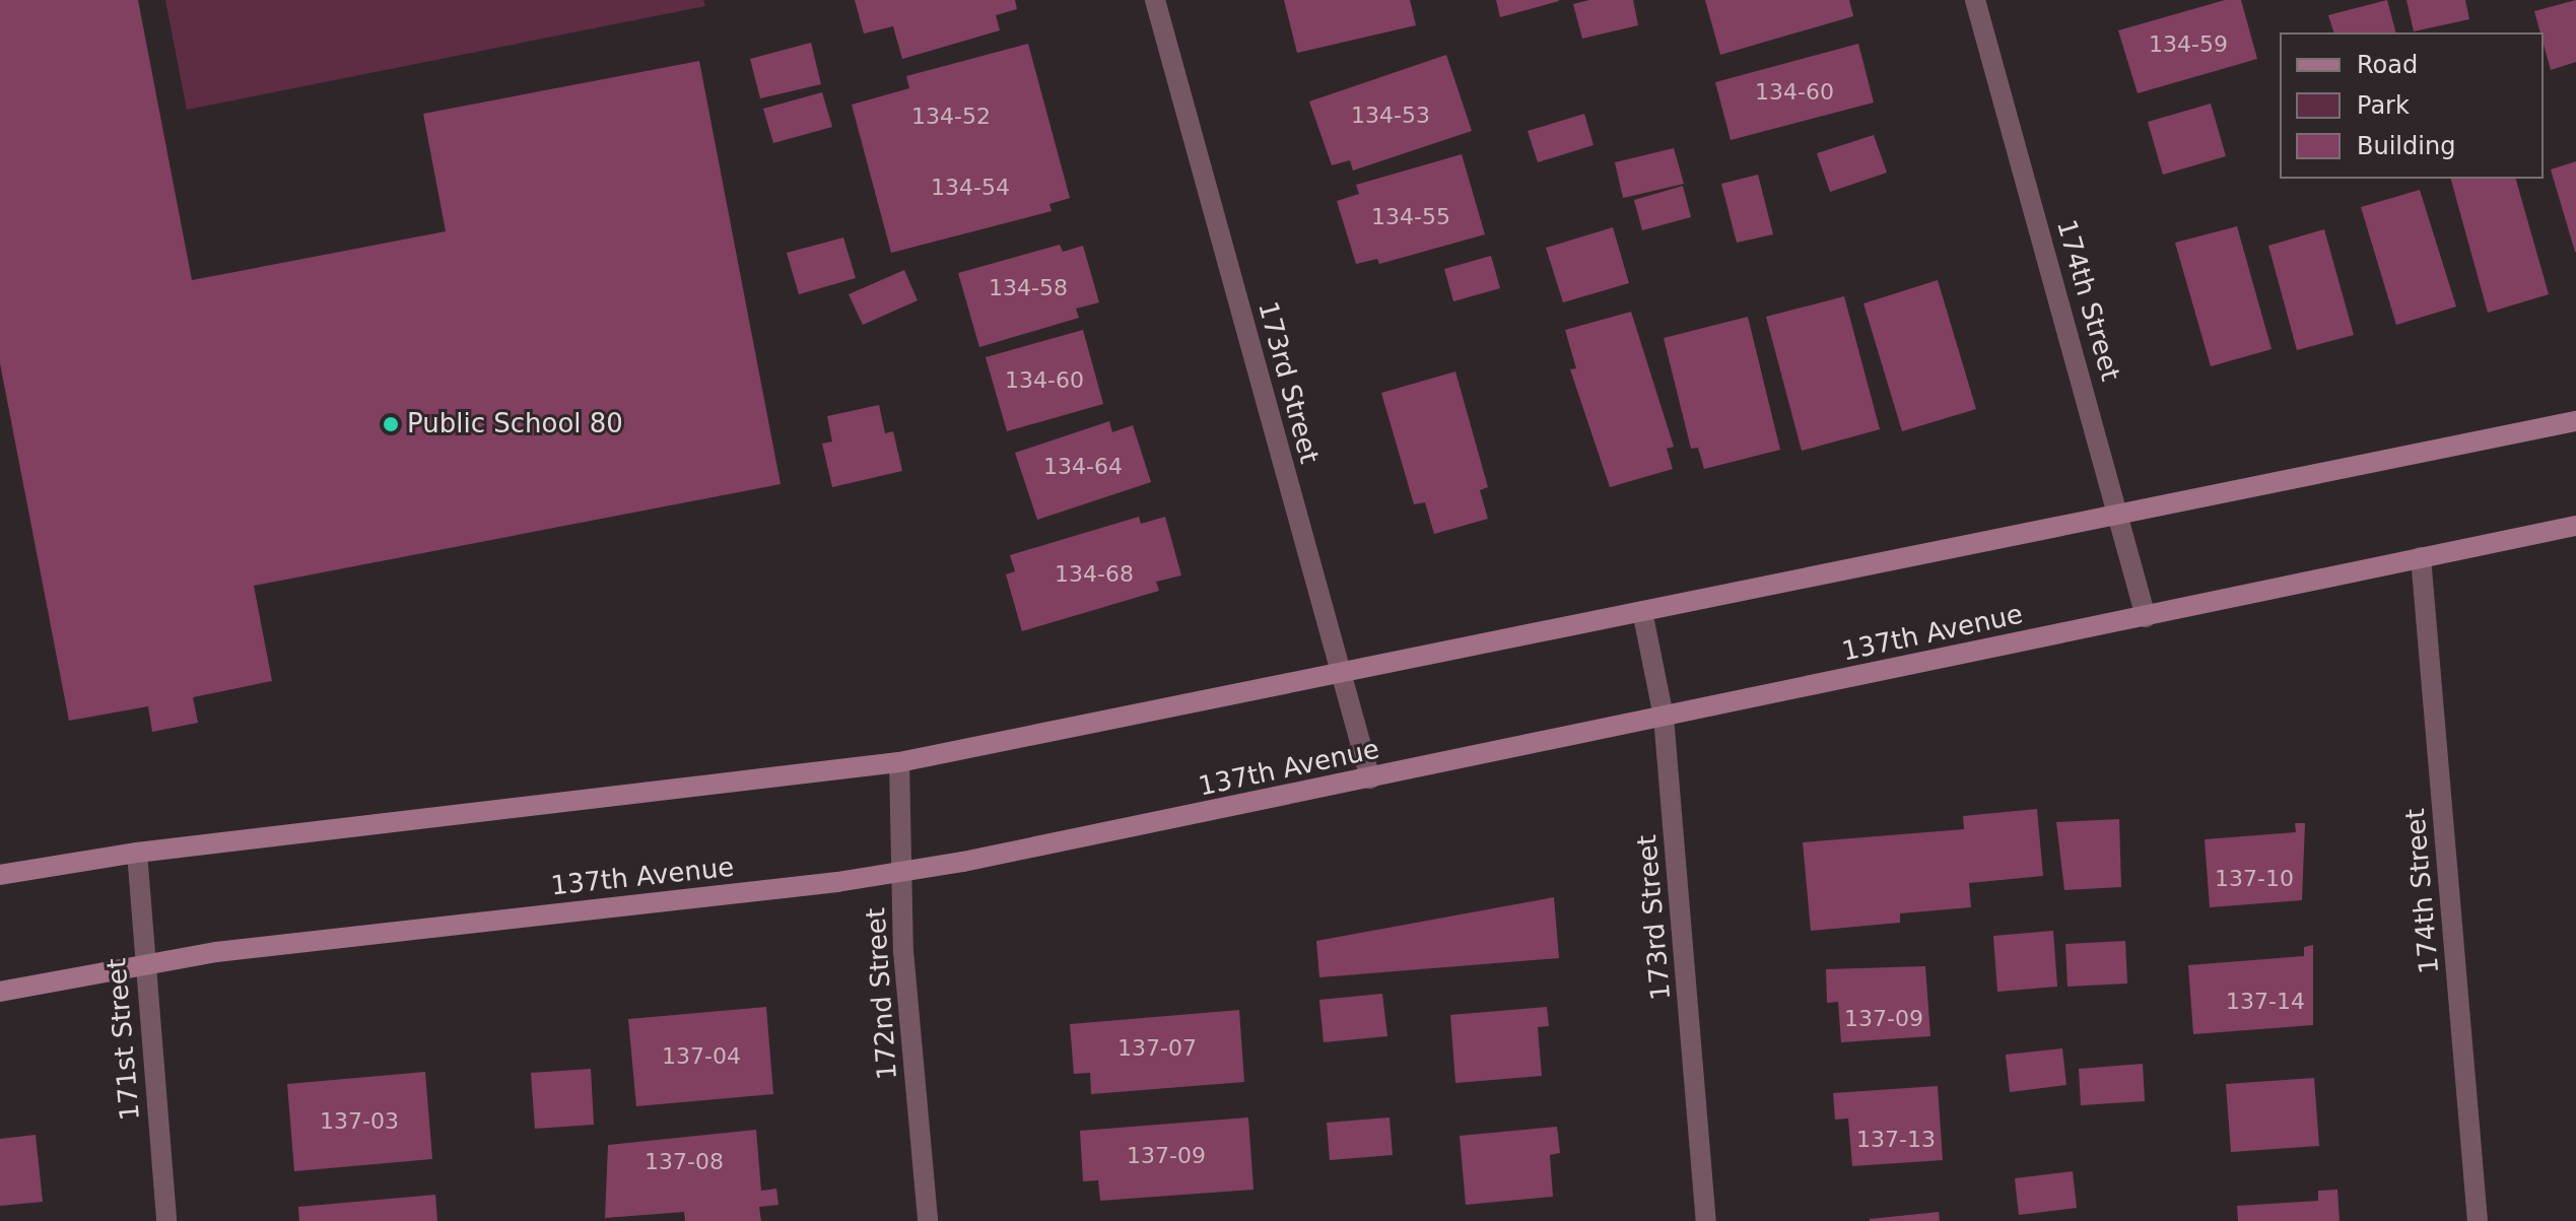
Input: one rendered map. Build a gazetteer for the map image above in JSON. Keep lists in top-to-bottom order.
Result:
{
  "streets": {
    "street": [
      "174th Street",
      "173rd Street",
      "137th Avenue",
      "172nd Street",
      "171st Street"
    ]
  },
  "crossings": [
    ["174th Street", "137th Avenue"],
    ["173rd Street", "137th Avenue"],
    ["137th Avenue", "172nd Street"],
    ["137th Avenue", "171st Street"]
  ],
  "places": ["Public School 80"],
  "house_numbers": [
    "134-59",
    "134-60",
    "134-53",
    "134-52",
    "134-54",
    "134-55",
    "134-58",
    "134-60",
    "134-64",
    "134-68",
    "137-10",
    "137-14",
    "137-09",
    "137-07",
    "137-04",
    "137-03",
    "137-13",
    "137-09",
    "137-08"
  ],
  "legend": ["Road", "Park", "Building"]
}
